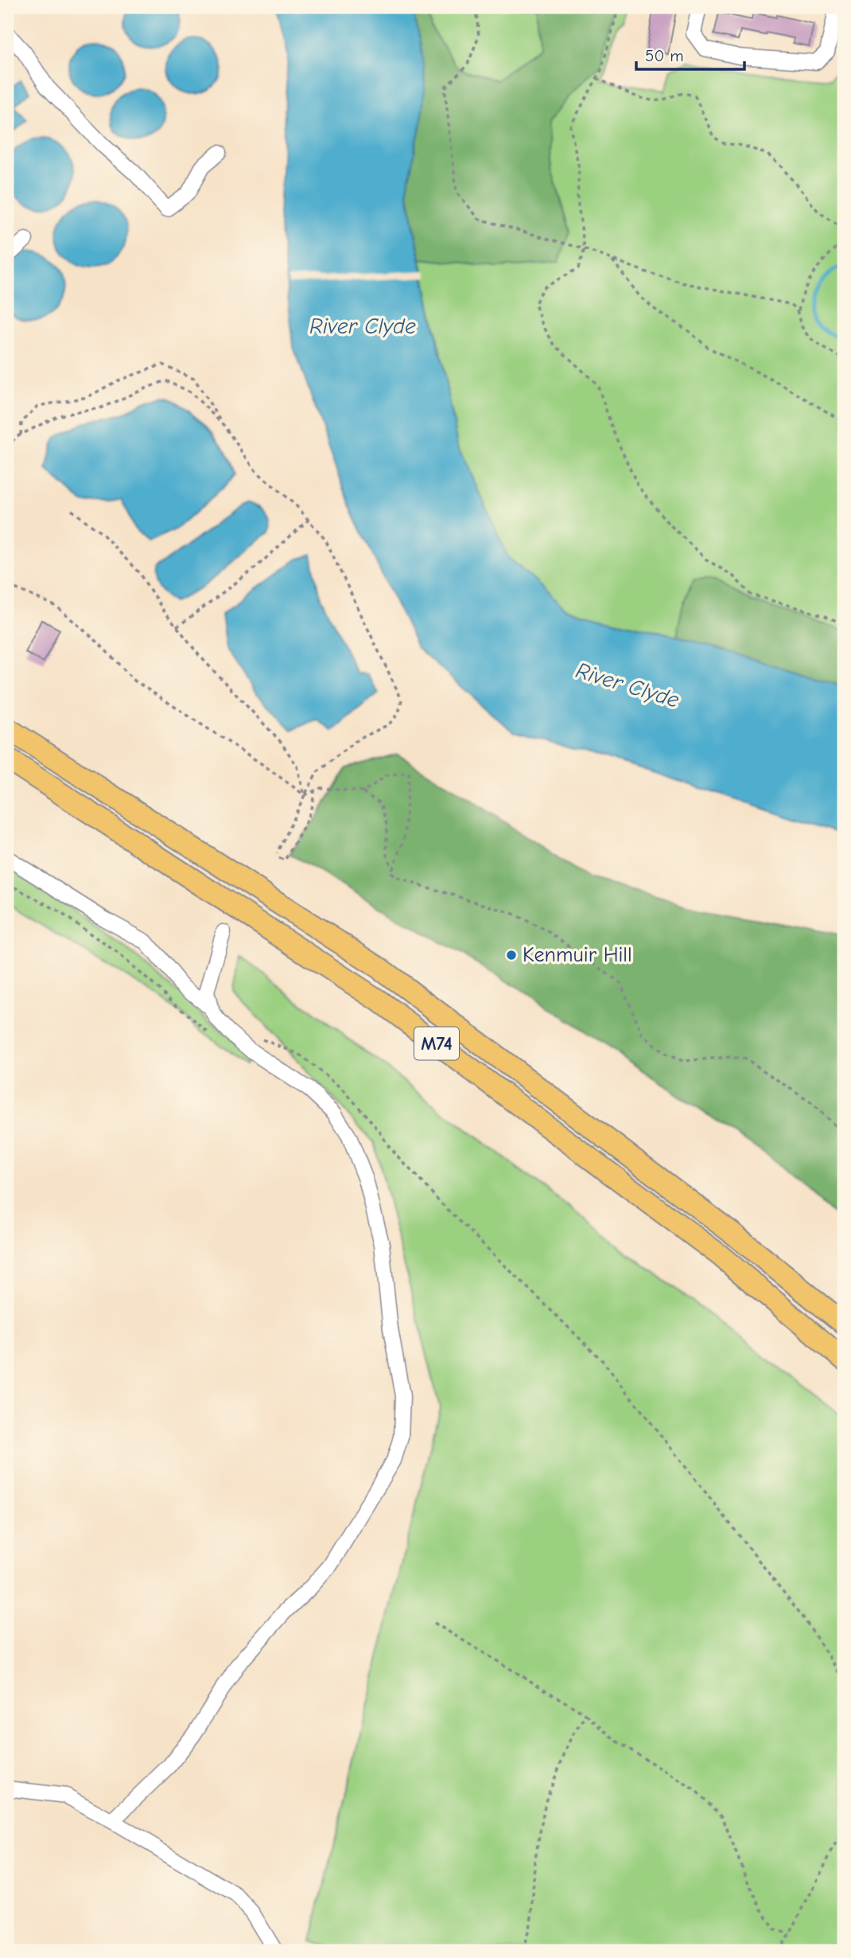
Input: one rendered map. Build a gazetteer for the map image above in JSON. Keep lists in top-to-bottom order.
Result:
{
  "streets": {
    "highway": ["M74"]
  },
  "water": ["River Clyde"],
  "places": ["Kenmuir Hill"],
  "scale_bar": "50 m"
}
